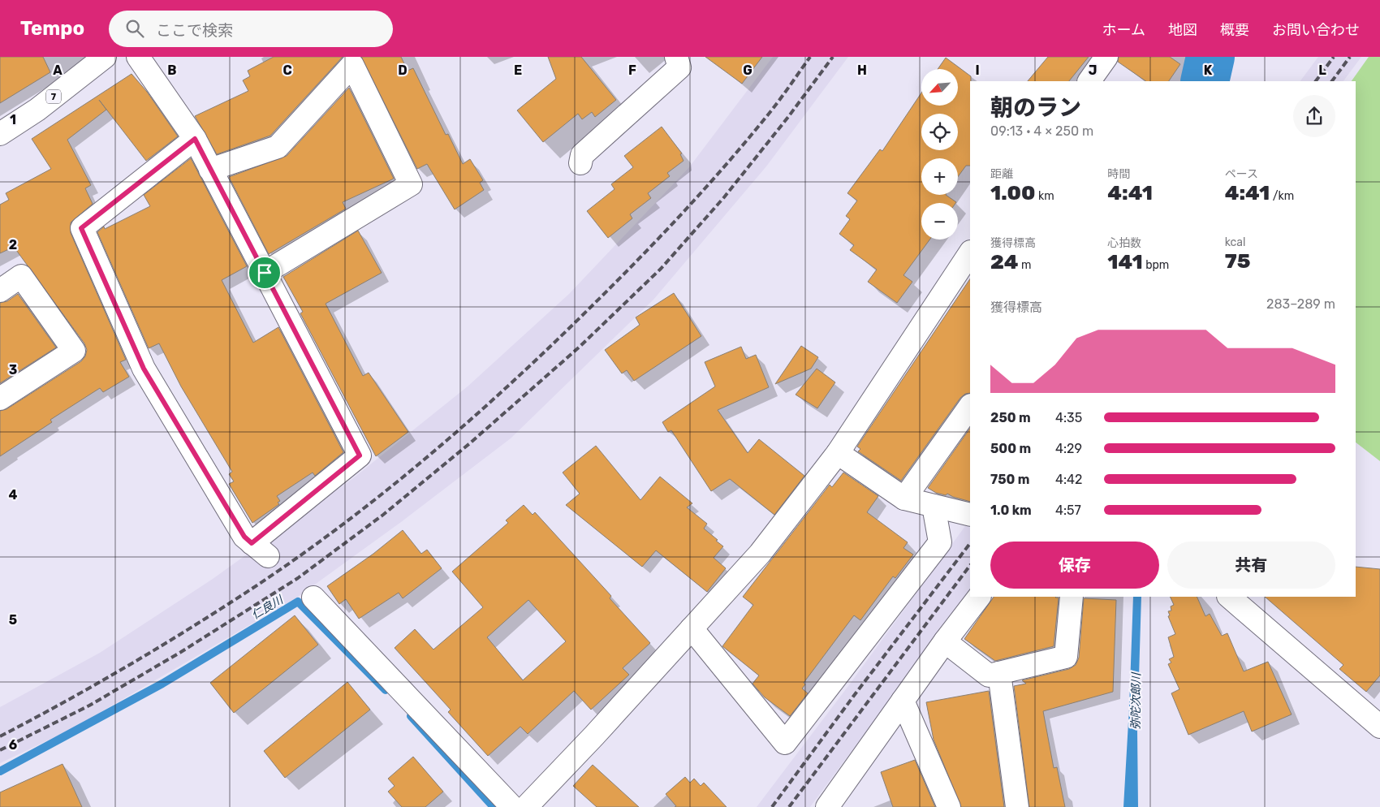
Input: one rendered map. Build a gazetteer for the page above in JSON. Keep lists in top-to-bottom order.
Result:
{
  "streets": {
    "street": ["7"]
  },
  "water": ["仁良川", "弥陀次郎川"],
  "north": "bottom left",
  "page": {
    "header": "Tempo",
    "search": "ここで検索",
    "nav": [
      "ホーム",
      "地図",
      "概要",
      "お問い合わせ"
    ],
    "map_buttons": ["+", "−"],
    "heading": ["朝のラン", "09:13 · 4 × 250 m"],
    "stats": [
      ["距離", "1.00 km"],
      ["時間", "4:41"],
      ["ペース", "4:41 /km"],
      ["獲得標高", "24 m"],
      ["心拍数", "141 bpm"],
      ["kcal", "75"]
    ],
    "chart": ["獲得標高", "283–289 m"],
    "list": [
      {
        "name": "250 m",
        "note": "4:35"
      },
      {
        "name": "500 m",
        "note": "4:29"
      },
      {
        "name": "750 m",
        "note": "4:42"
      },
      {
        "name": "1.0 km",
        "note": "4:57"
      }
    ],
    "buttons": ["保存", "共有"]
  },
  "grid": {
    "columns": [
      "A",
      "B",
      "C",
      "D",
      "E",
      "F",
      "G",
      "H",
      "I",
      "J",
      "K",
      "L"
    ],
    "rows": [
      "1",
      "2",
      "3",
      "4",
      "5",
      "6"
    ]
  }
}
